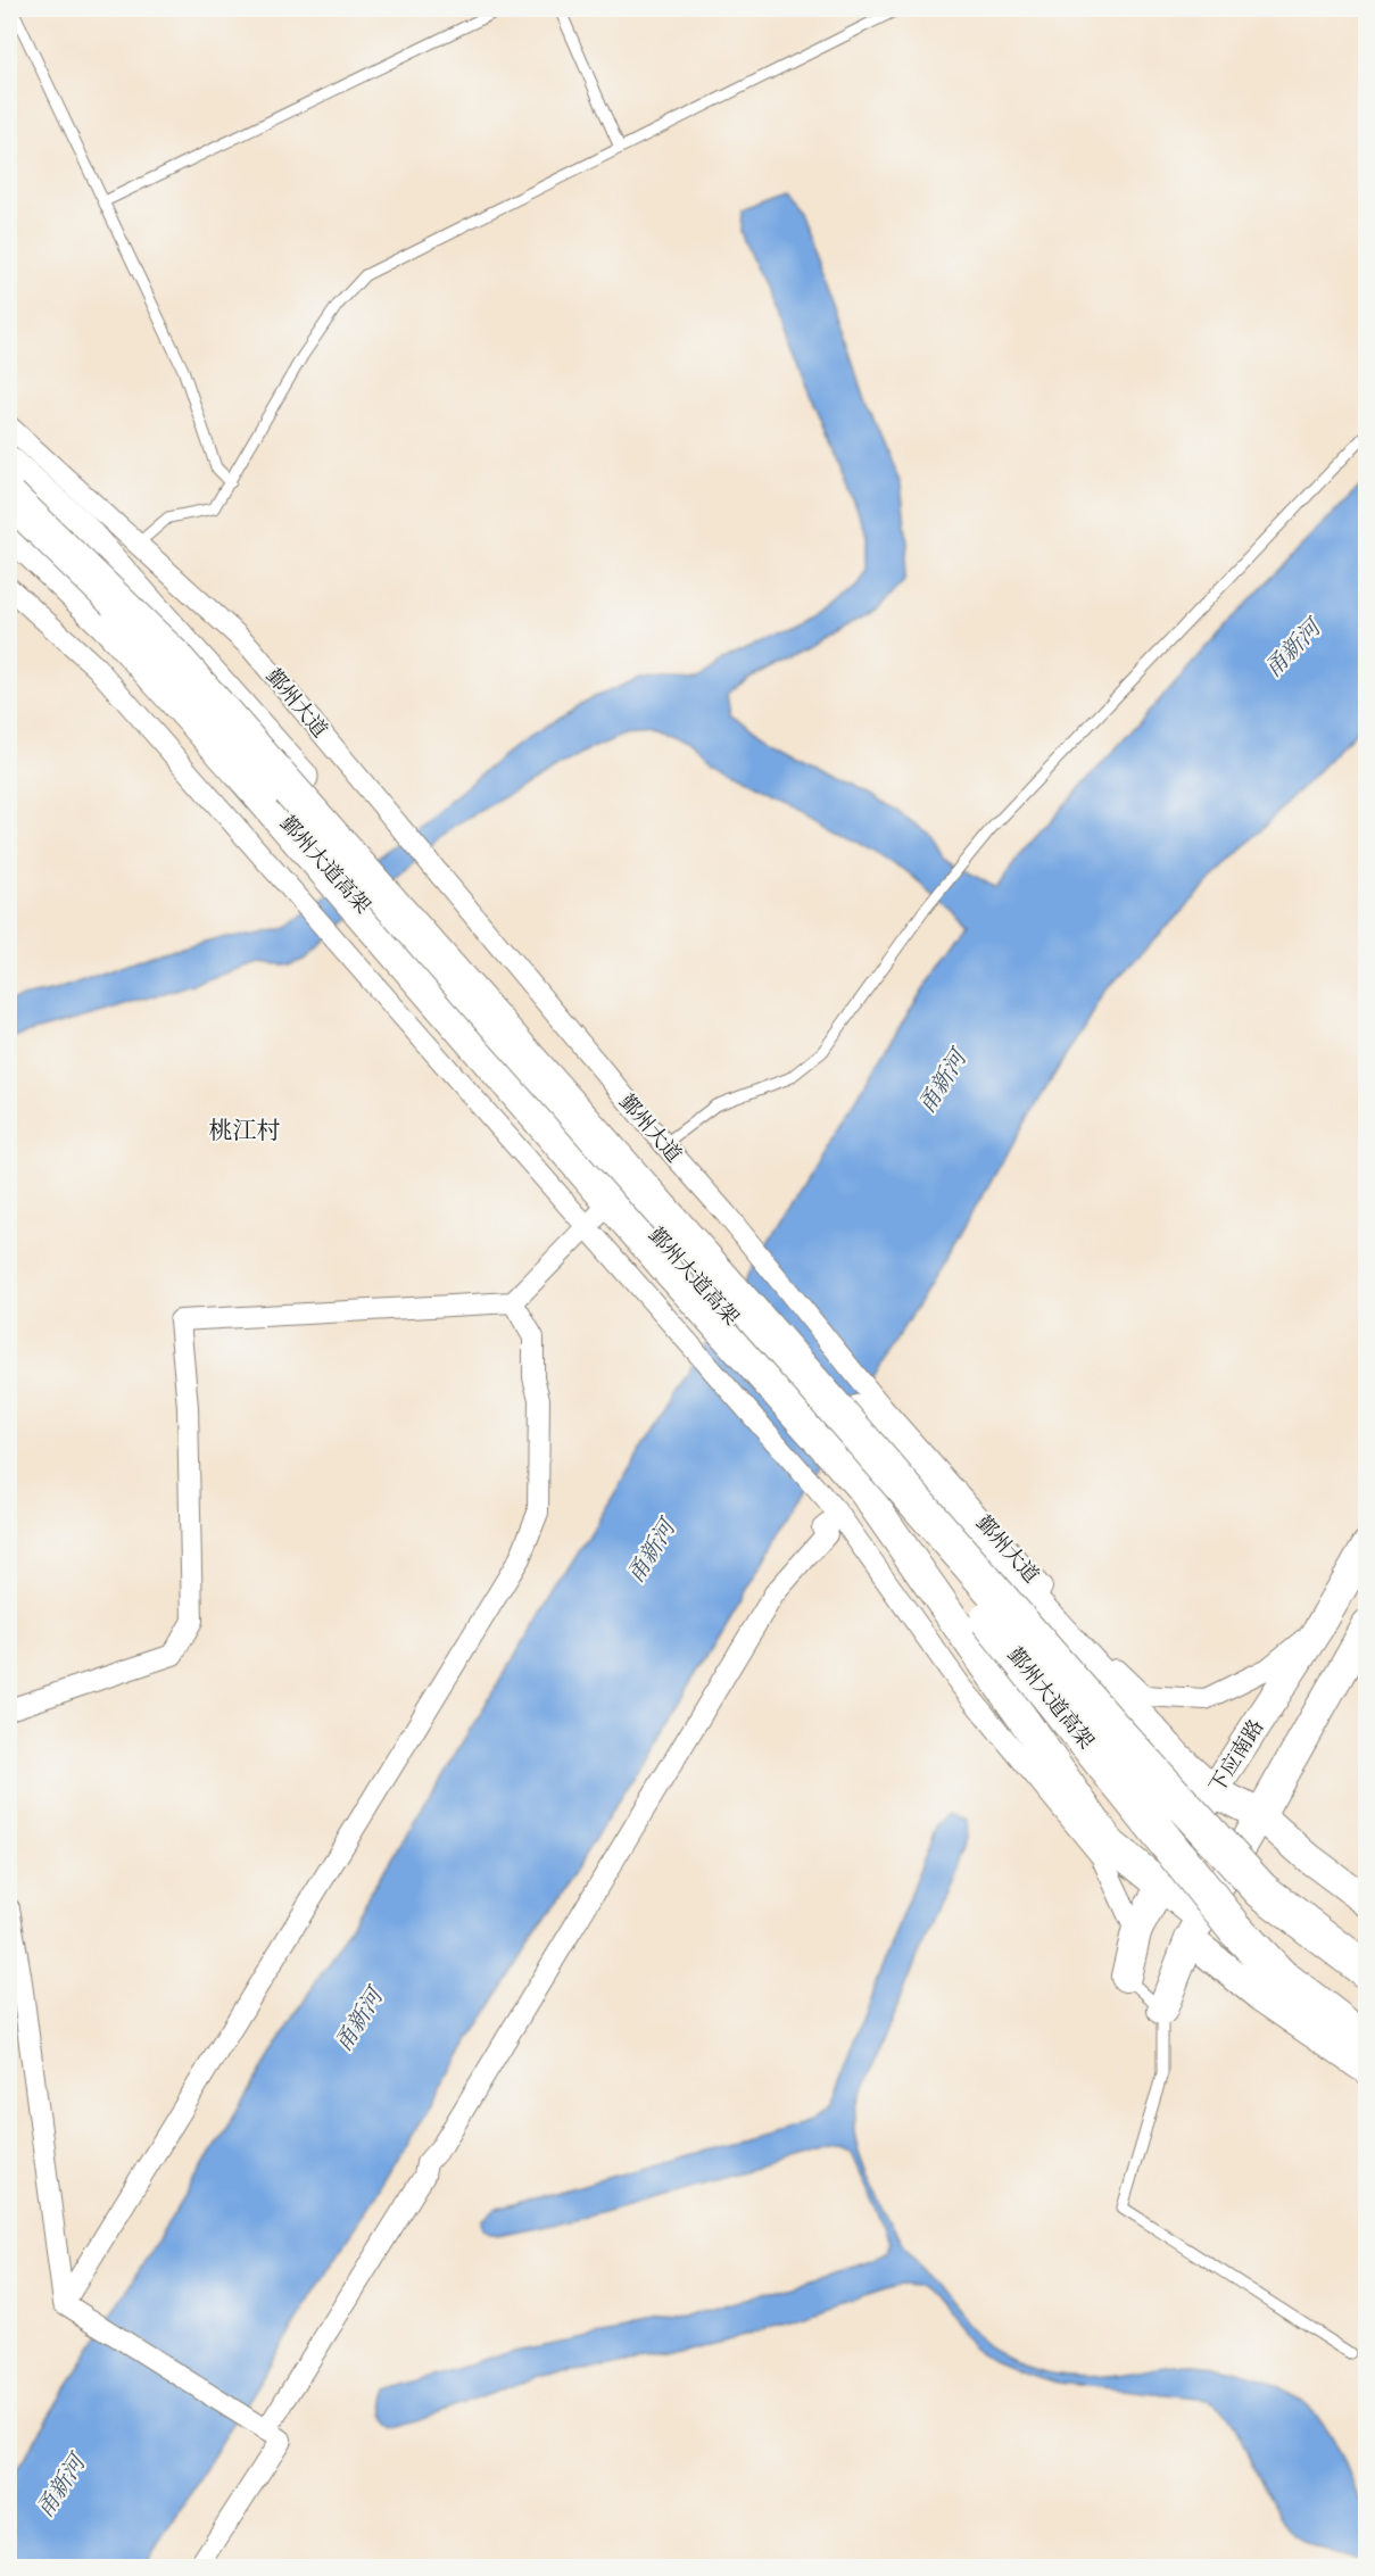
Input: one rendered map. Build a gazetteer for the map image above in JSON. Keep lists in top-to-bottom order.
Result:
{
  "streets": {
    "highway": ["鄞州大道高架"],
    "main road": ["鄞州大道", "下应南路"]
  },
  "crossings": [
    ["鄞州大道", "下应南路"]
  ],
  "districts": ["桃江村"],
  "water": ["甬新河"]
}
